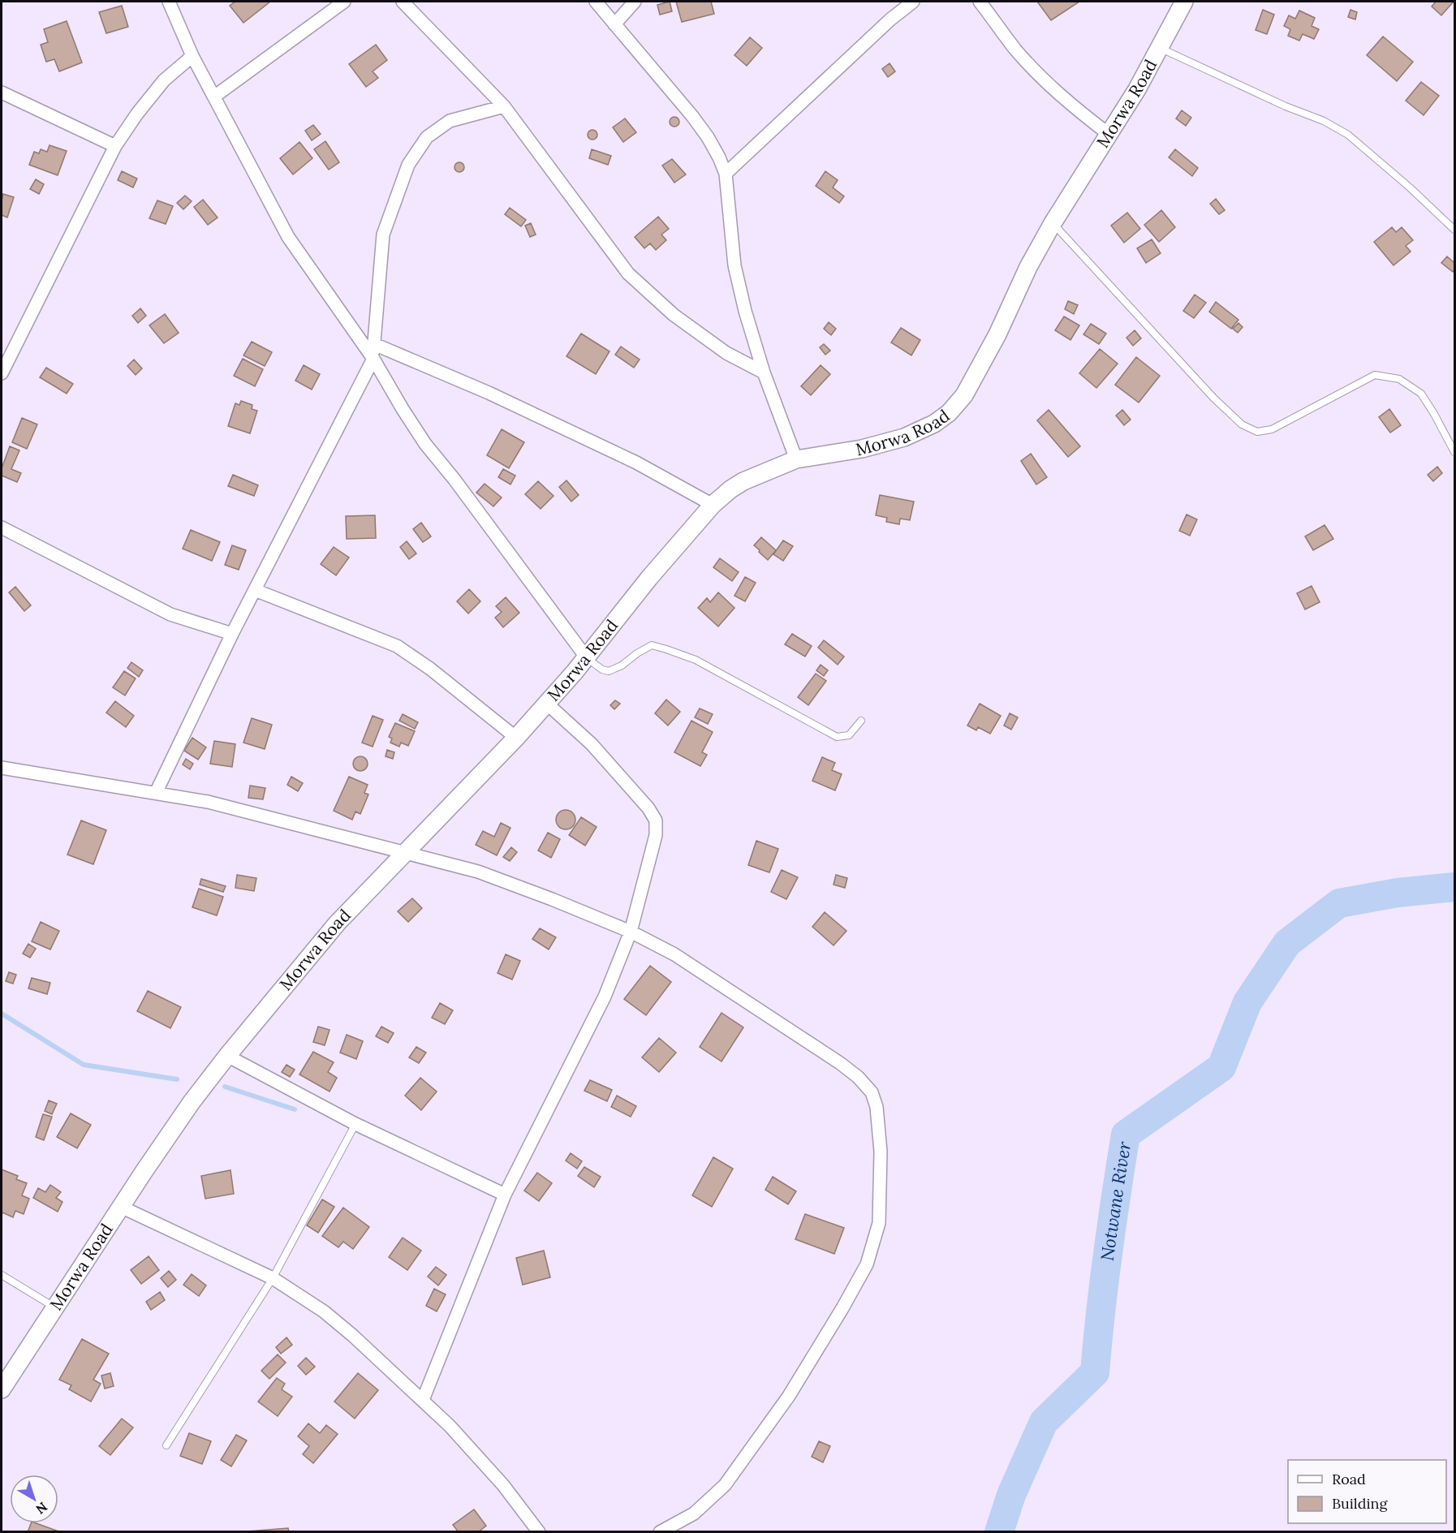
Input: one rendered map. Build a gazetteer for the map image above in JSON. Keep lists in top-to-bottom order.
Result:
{
  "streets": {
    "main road": ["Morwa Road"]
  },
  "water": ["Notwane River"],
  "legend": ["Road", "Building"],
  "north": "bottom right"
}
